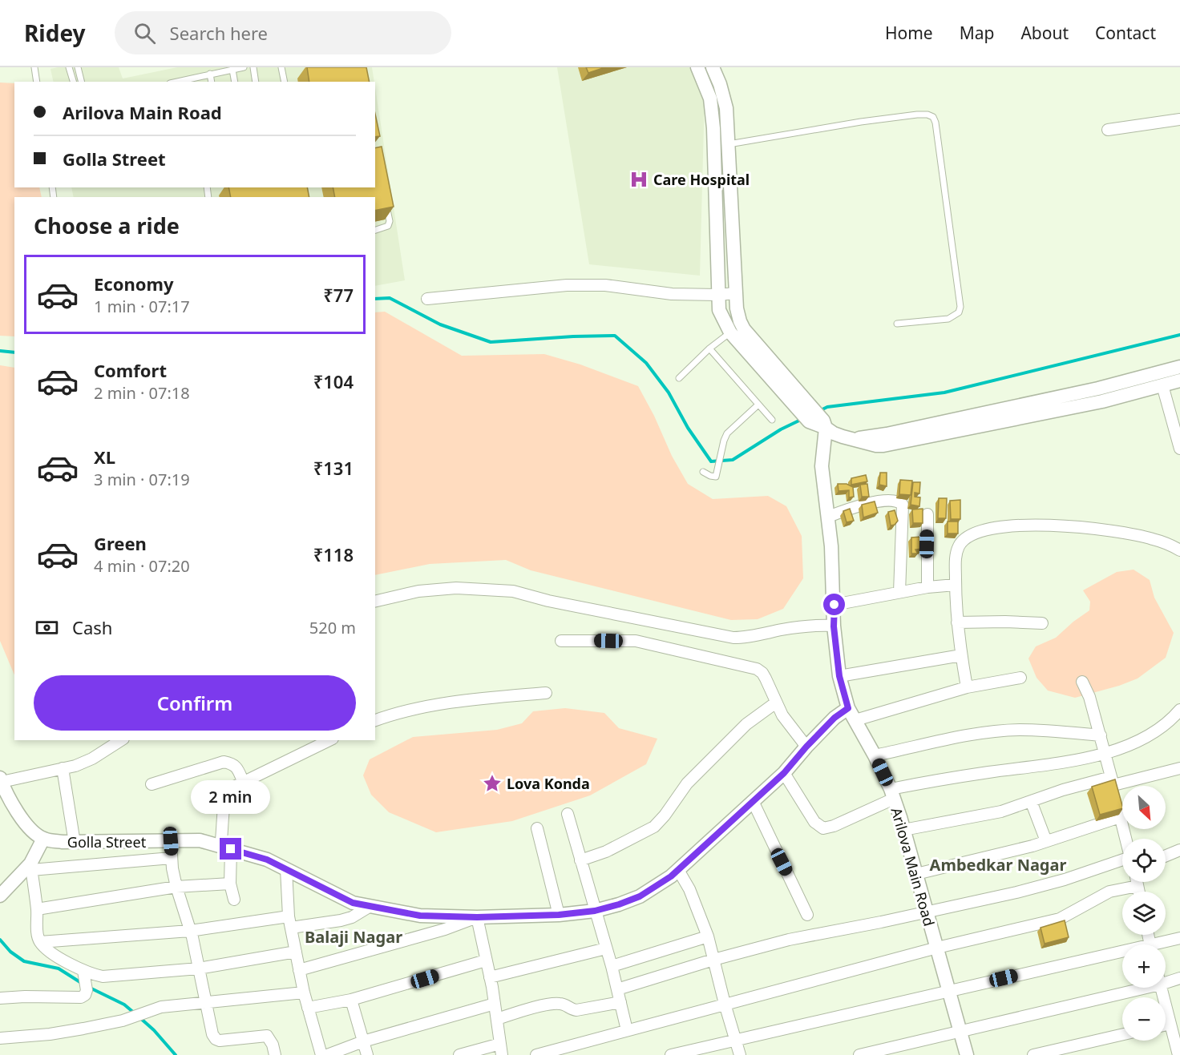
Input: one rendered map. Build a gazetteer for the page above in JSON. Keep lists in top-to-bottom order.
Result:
{
  "streets": {
    "street": ["Golla Street", "Arilova Main Road"]
  },
  "crossings": [
    ["Golla Street", "Arilova Main Road"]
  ],
  "districts": ["Ambedkar Nagar", "Balaji Nagar"],
  "places": {
    "hospital": ["Care Hospital"],
    "place": ["Lova Konda"]
  },
  "north": "bottom right",
  "page": {
    "header": "Ridey",
    "search": "Search here",
    "nav": [
      "Home",
      "Map",
      "About",
      "Contact"
    ],
    "banner": ["Arilova Main Road", "Golla Street"],
    "heading": "Choose a ride",
    "list": [
      {
        "name": "Economy",
        "note": "1 min · 07:17",
        "value": "₹77"
      },
      {
        "name": "Comfort",
        "note": "2 min · 07:18",
        "value": "₹104"
      },
      {
        "name": "XL",
        "note": "3 min · 07:19",
        "value": "₹131"
      },
      {
        "name": "Green",
        "note": "4 min · 07:20",
        "value": "₹118"
      }
    ],
    "pay": ["Cash", "520 m"],
    "buttons": "Confirm",
    "bubble": "2 min",
    "map_buttons": ["+", "−"]
  }
}
